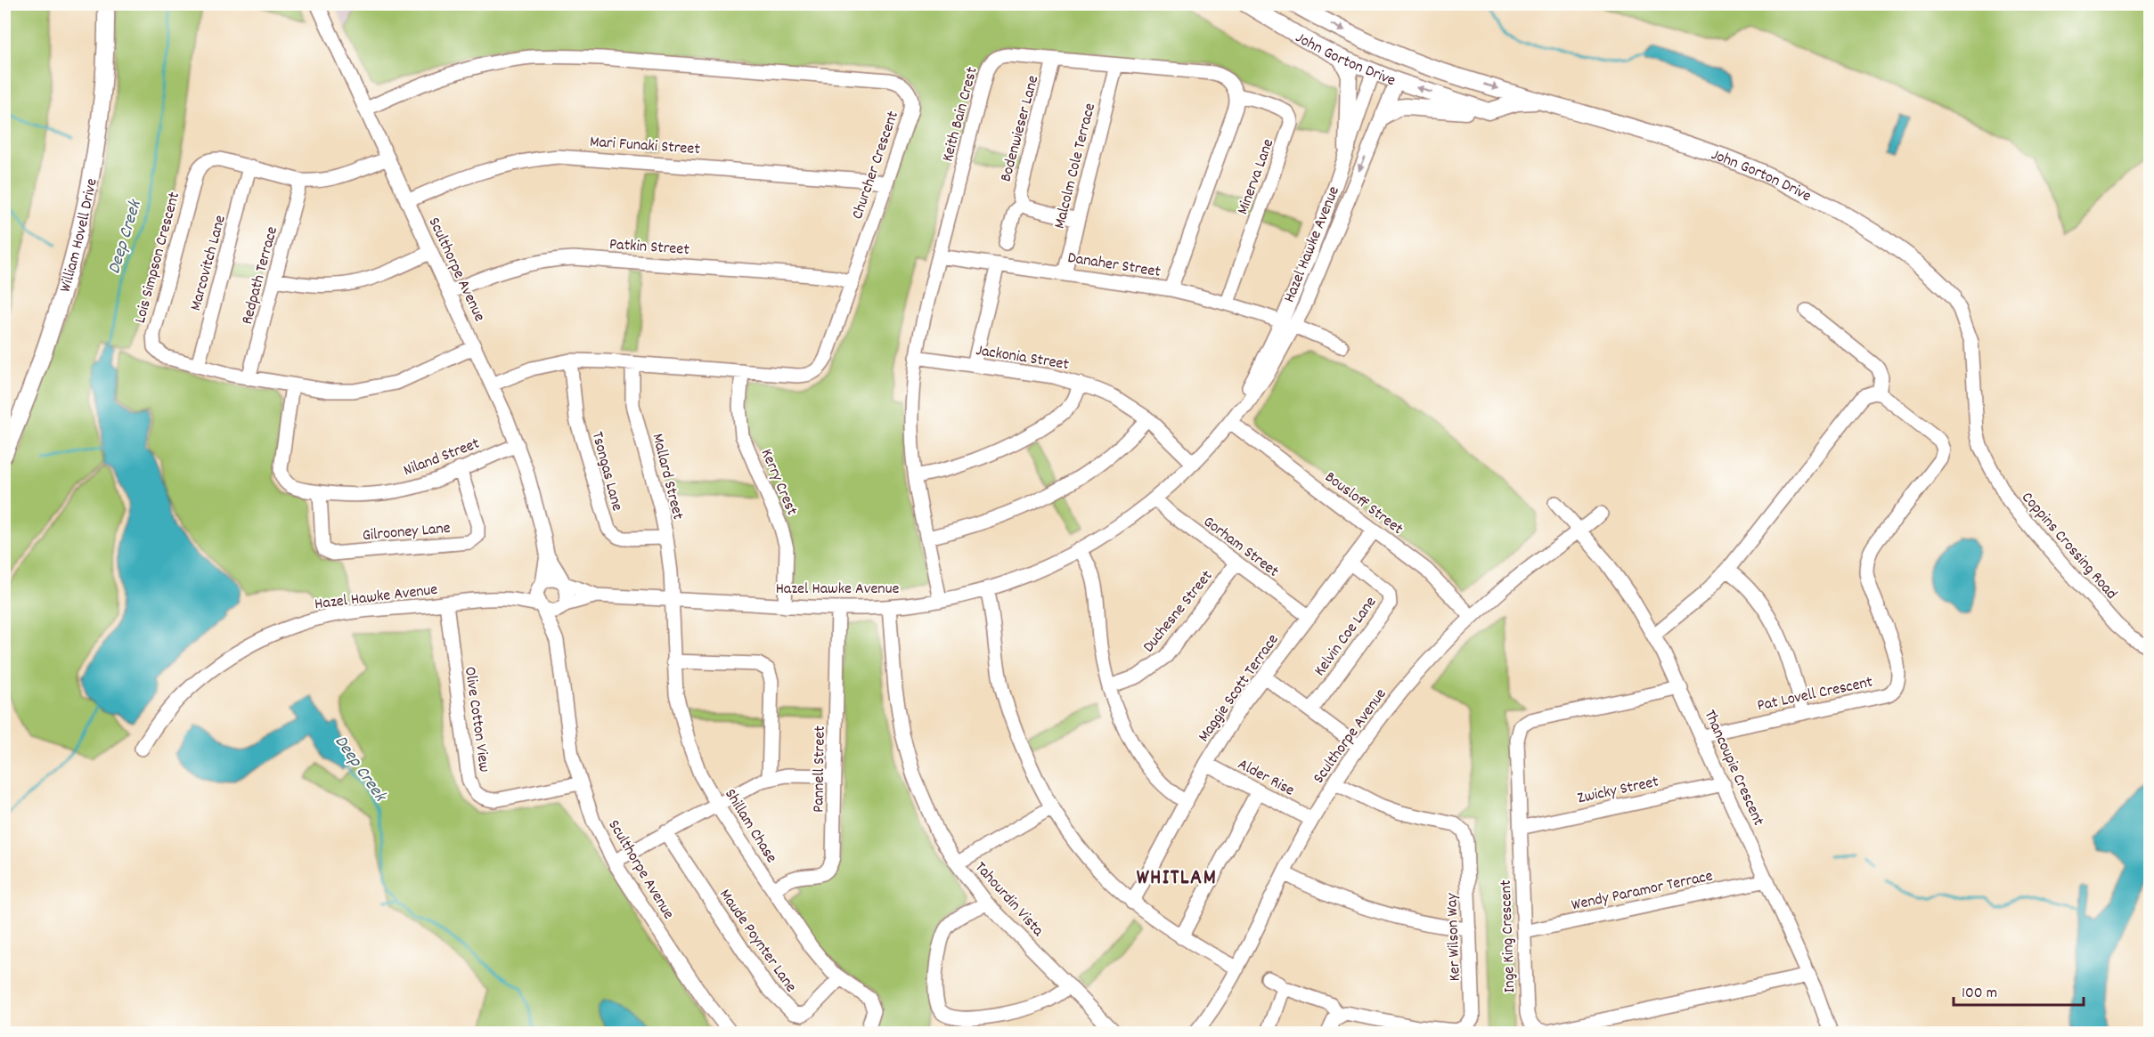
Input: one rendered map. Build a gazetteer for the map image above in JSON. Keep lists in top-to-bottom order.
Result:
{
  "streets": {
    "main road": ["John Gorton Drive", "William Hovell Drive"],
    "street": [
      "Keith Bain Crest",
      "Bodenwieser Lane",
      "Mari Funaki Street",
      "Churcher Crescent",
      "Malcolm Cole Terrace",
      "Minerva Lane",
      "Hazel Hawke Avenue",
      "Patkin Street",
      "Lois Simpson Crescent",
      "Marcovitch Lane",
      "Danaher Street",
      "Sculthorpe Avenue",
      "Redpath Terrace",
      "Jackonia Street",
      "Niland Street",
      "Tsongas Lane",
      "Mallard Street",
      "Kerry Crest",
      "Bousloff Street",
      "Gilrooney Lane",
      "Coppins Crossing Road",
      "Gorham Street",
      "Duchesne Street",
      "Kelvin Coe Lane",
      "Maggie Scott Terrace",
      "Pat Lovell Crescent",
      "Olive Cotton View",
      "Thancoupie Crescent",
      "Pannell Street",
      "Alder Rise",
      "Zwicky Street",
      "Shillam Chase",
      "Wendy Paramor Terrace",
      "Tahourdin Vista",
      "Inge King Crescent",
      "Ker Wilson Way",
      "Maude Poynter Lane"
    ]
  },
  "crossings": [
    ["John Gorton Drive", "Hazel Hawke Avenue"],
    ["John Gorton Drive", "Coppins Crossing Road"],
    ["Keith Bain Crest", "Bodenwieser Lane"],
    ["Keith Bain Crest", "Malcolm Cole Terrace"],
    ["Keith Bain Crest", "Minerva Lane"],
    ["Keith Bain Crest", "Hazel Hawke Avenue"],
    ["Keith Bain Crest", "Danaher Street"],
    ["Keith Bain Crest", "Jackonia Street"],
    ["Bodenwieser Lane", "Malcolm Cole Terrace"],
    ["Mari Funaki Street", "Churcher Crescent"],
    ["Mari Funaki Street", "Sculthorpe Avenue"],
    ["Churcher Crescent", "Patkin Street"],
    ["Churcher Crescent", "Sculthorpe Avenue"],
    ["Churcher Crescent", "Tsongas Lane"],
    ["Churcher Crescent", "Mallard Street"],
    ["Churcher Crescent", "Kerry Crest"],
    ["Malcolm Cole Terrace", "Danaher Street"],
    ["Minerva Lane", "Danaher Street"],
    ["Hazel Hawke Avenue", "Danaher Street"],
    ["Hazel Hawke Avenue", "Sculthorpe Avenue"],
    ["Hazel Hawke Avenue", "Jackonia Street"],
    ["Hazel Hawke Avenue", "Mallard Street"],
    ["Hazel Hawke Avenue", "Kerry Crest"],
    ["Hazel Hawke Avenue", "Bousloff Street"],
    ["Hazel Hawke Avenue", "Gorham Street"],
    ["Hazel Hawke Avenue", "Olive Cotton View"],
    ["Hazel Hawke Avenue", "Pannell Street"],
    ["Hazel Hawke Avenue", "Shillam Chase"],
    ["Hazel Hawke Avenue", "Tahourdin Vista"],
    ["Patkin Street", "Sculthorpe Avenue"],
    ["Lois Simpson Crescent", "Marcovitch Lane"],
    ["Lois Simpson Crescent", "Sculthorpe Avenue"],
    ["Lois Simpson Crescent", "Redpath Terrace"],
    ["Lois Simpson Crescent", "Niland Street"],
    ["Sculthorpe Avenue", "Niland Street"],
    ["Sculthorpe Avenue", "Bousloff Street"],
    ["Sculthorpe Avenue", "Olive Cotton View"],
    ["Sculthorpe Avenue", "Thancoupie Crescent"],
    ["Sculthorpe Avenue", "Alder Rise"],
    ["Sculthorpe Avenue", "Ker Wilson Way"],
    ["Niland Street", "Gilrooney Lane"],
    ["Tsongas Lane", "Mallard Street"],
    ["Mallard Street", "Shillam Chase"],
    ["Bousloff Street", "Maggie Scott Terrace"],
    ["Gorham Street", "Duchesne Street"],
    ["Gorham Street", "Maggie Scott Terrace"],
    ["Kelvin Coe Lane", "Maggie Scott Terrace"],
    ["Maggie Scott Terrace", "Alder Rise"],
    ["Pat Lovell Crescent", "Thancoupie Crescent"],
    ["Thancoupie Crescent", "Zwicky Street"],
    ["Thancoupie Crescent", "Wendy Paramor Terrace"],
    ["Thancoupie Crescent", "Inge King Crescent"],
    ["Pannell Street", "Shillam Chase"],
    ["Zwicky Street", "Inge King Crescent"],
    ["Shillam Chase", "Maude Poynter Lane"],
    ["Wendy Paramor Terrace", "Inge King Crescent"]
  ],
  "districts": ["WHITLAM"],
  "water": ["Deep Creek"],
  "scale_bar": "100 m"
}
